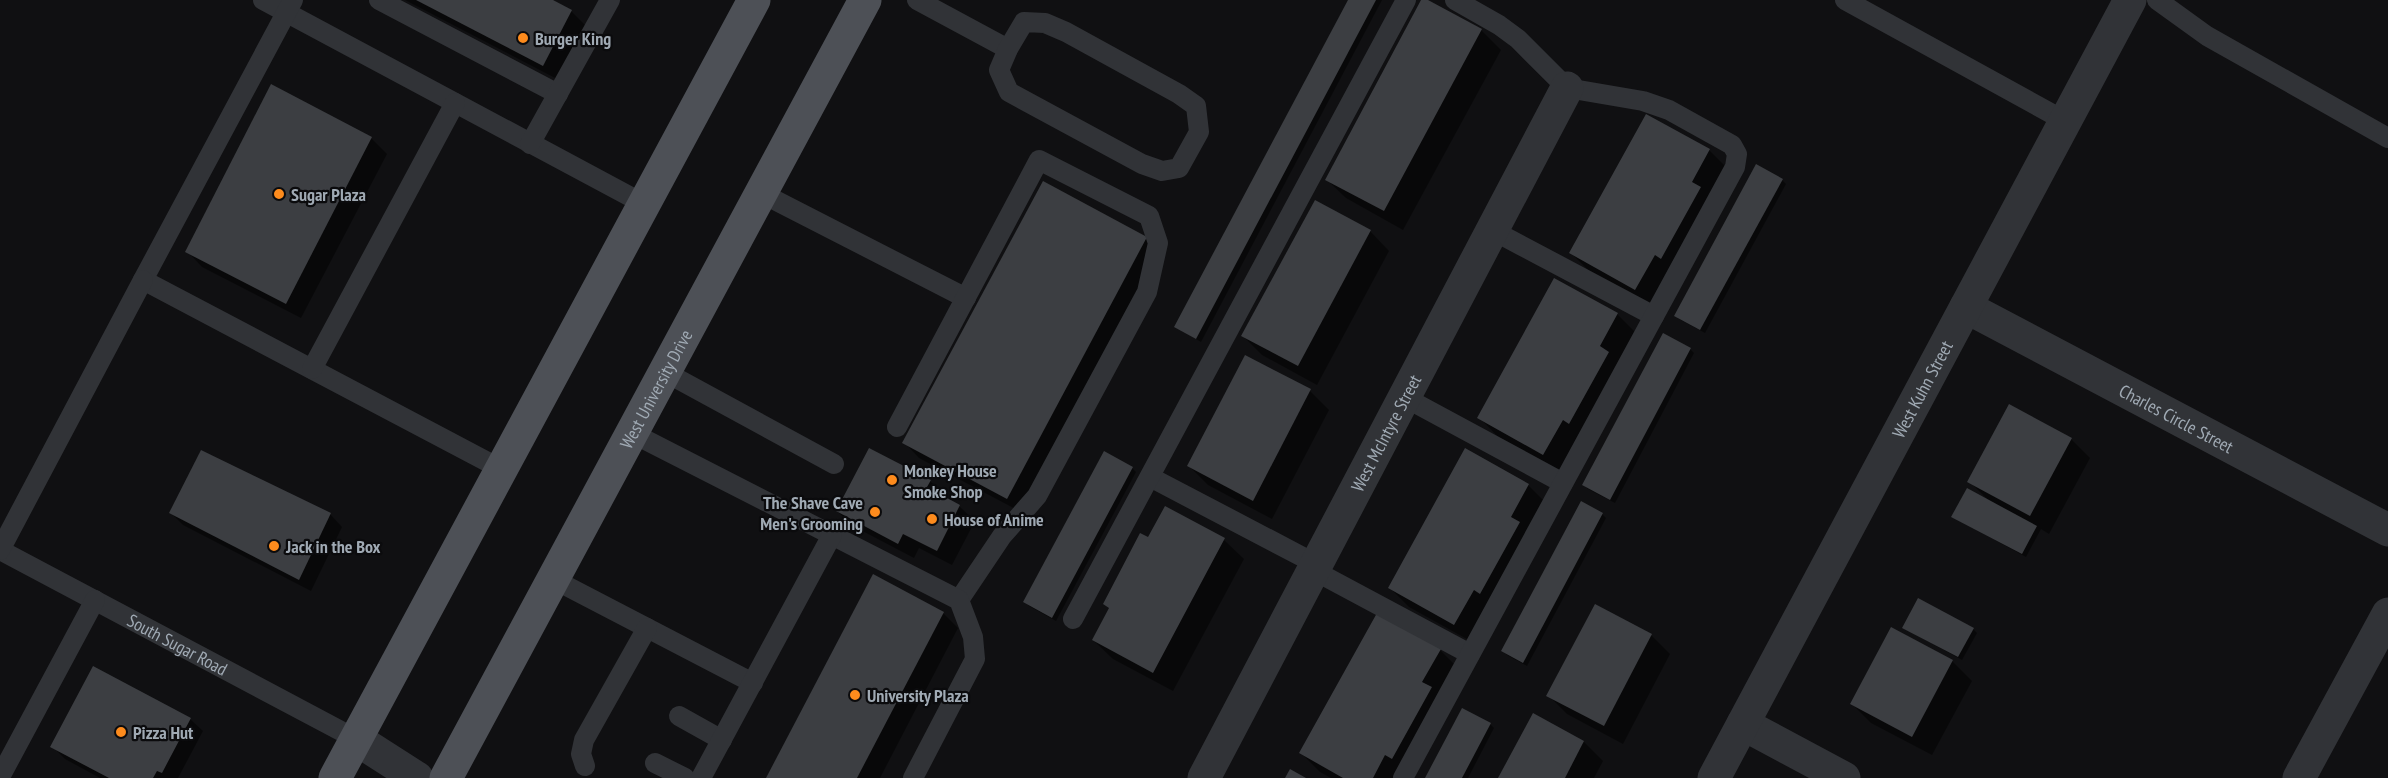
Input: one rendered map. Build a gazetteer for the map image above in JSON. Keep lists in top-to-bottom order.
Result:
{
  "streets": {
    "main road": ["West University Drive"],
    "street": ["West Kuhn Street", "Charles Circle Street", "West McIntyre Street"],
    "lane": ["South Sugar Road"]
  },
  "crossings": [
    ["West Kuhn Street", "Charles Circle Street"]
  ],
  "places": [
    "Burger King",
    "Sugar Plaza",
    "Monkey House Smoke Shop",
    "The Shave Cave Men's Grooming",
    "House of Anime",
    "Jack in the Box",
    "University Plaza",
    "Pizza Hut"
  ]
}
